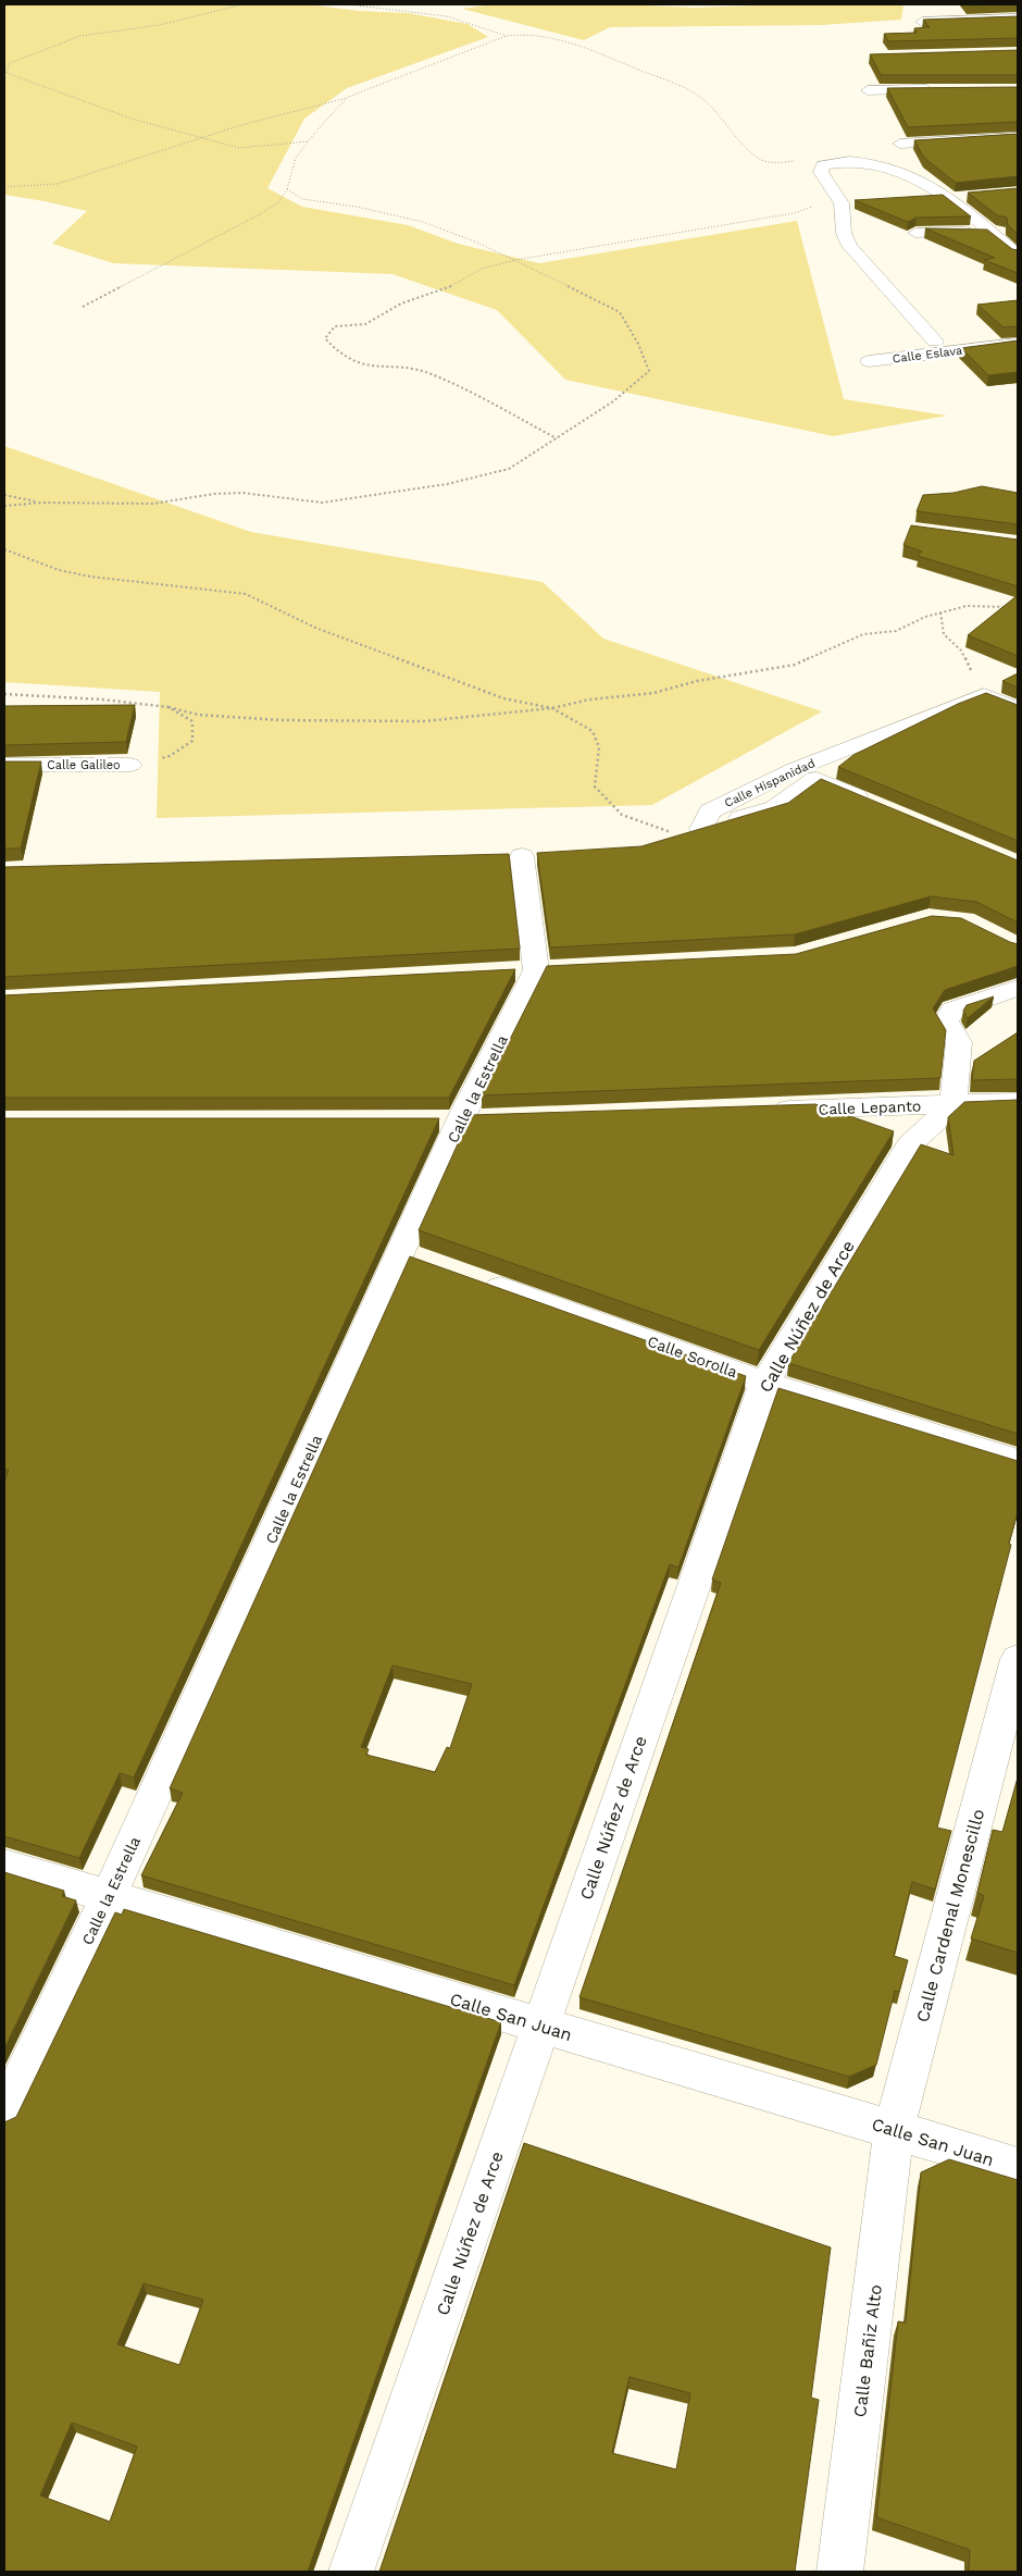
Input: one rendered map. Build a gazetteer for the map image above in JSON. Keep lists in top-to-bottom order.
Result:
{
  "streets": {
    "street": [
      "Calle Eslava",
      "Calle Galileo",
      "Calle Hispanidad",
      "Calle la Estrella",
      "Calle Lepanto",
      "Calle Núñez de Arce",
      "Calle Sorolla",
      "Calle Cardenal Monescillo",
      "Calle San Juan",
      "Calle Bañiz Alto"
    ]
  },
  "crossings": [
    ["Calle la Estrella", "Calle San Juan"],
    ["Calle Lepanto", "Calle Núñez de Arce"],
    ["Calle Núñez de Arce", "Calle Sorolla"],
    ["Calle Núñez de Arce", "Calle San Juan"],
    ["Calle Cardenal Monescillo", "Calle San Juan"],
    ["Calle Cardenal Monescillo", "Calle Bañiz Alto"],
    ["Calle San Juan", "Calle Bañiz Alto"]
  ]
}
